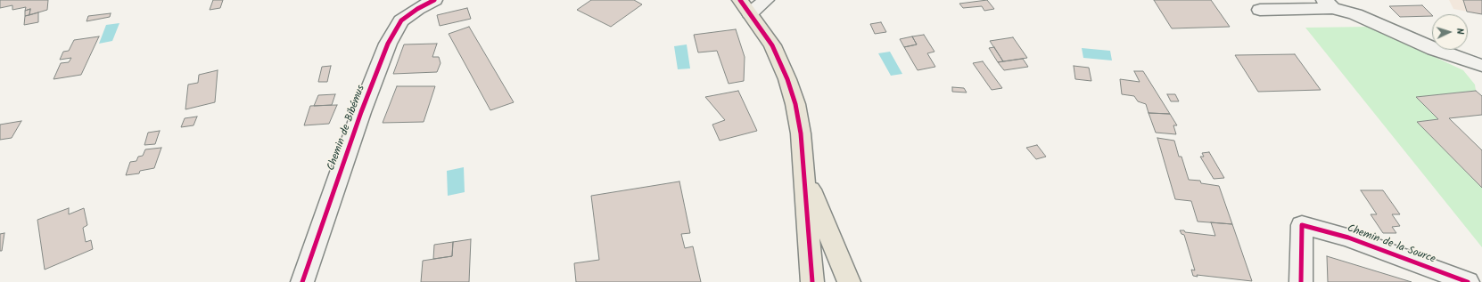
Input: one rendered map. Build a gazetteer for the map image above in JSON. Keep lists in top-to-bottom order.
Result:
{
  "streets": {
    "street": ["Chemin de Bibémus", "Chemin de la Source"]
  },
  "north": "right"
}
